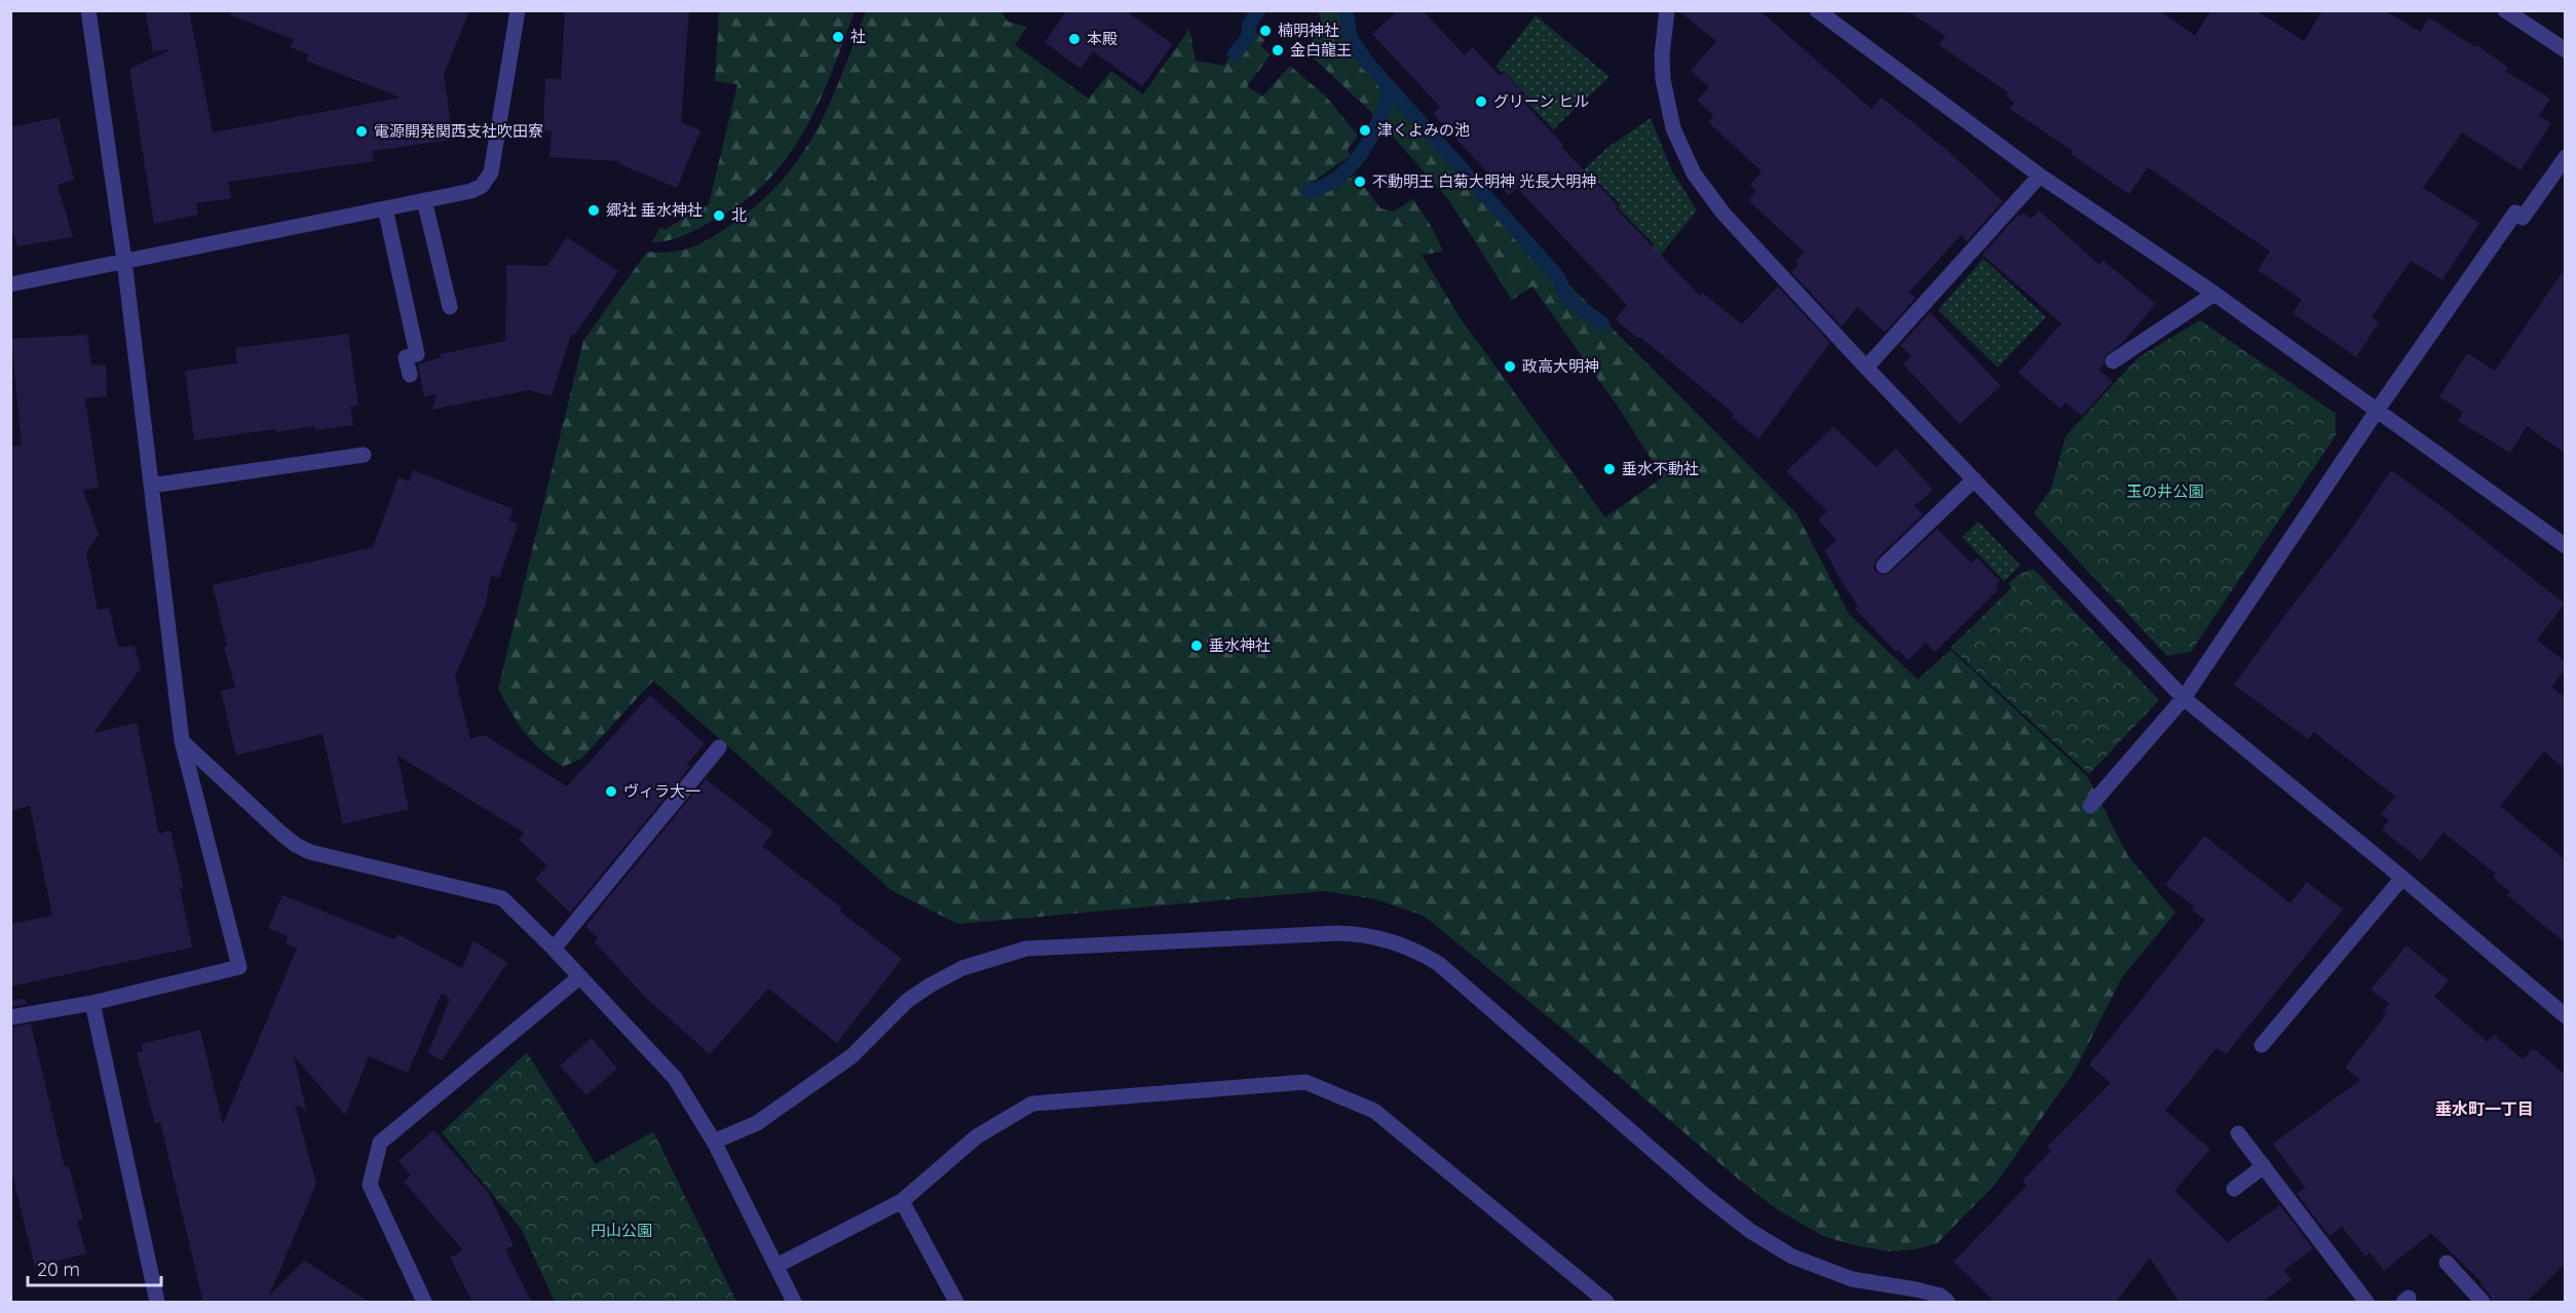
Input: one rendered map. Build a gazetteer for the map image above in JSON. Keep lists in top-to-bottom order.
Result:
{
  "districts": ["垂水町一丁目"],
  "parks": ["玉の井公園", "円山公園"],
  "places": [
    "楠明神社",
    "社",
    "本殿",
    "金白龍王",
    "グリーン ヒル",
    "津くよみの池",
    "電源開発関西支社吹田寮",
    "不動明王 白菊大明神 光長大明神",
    "郷社 垂水神社",
    "北",
    "政高大明神",
    "垂水不動社",
    "垂水神社",
    "ヴィラ大一"
  ],
  "scale_bar": "20 m"
}
